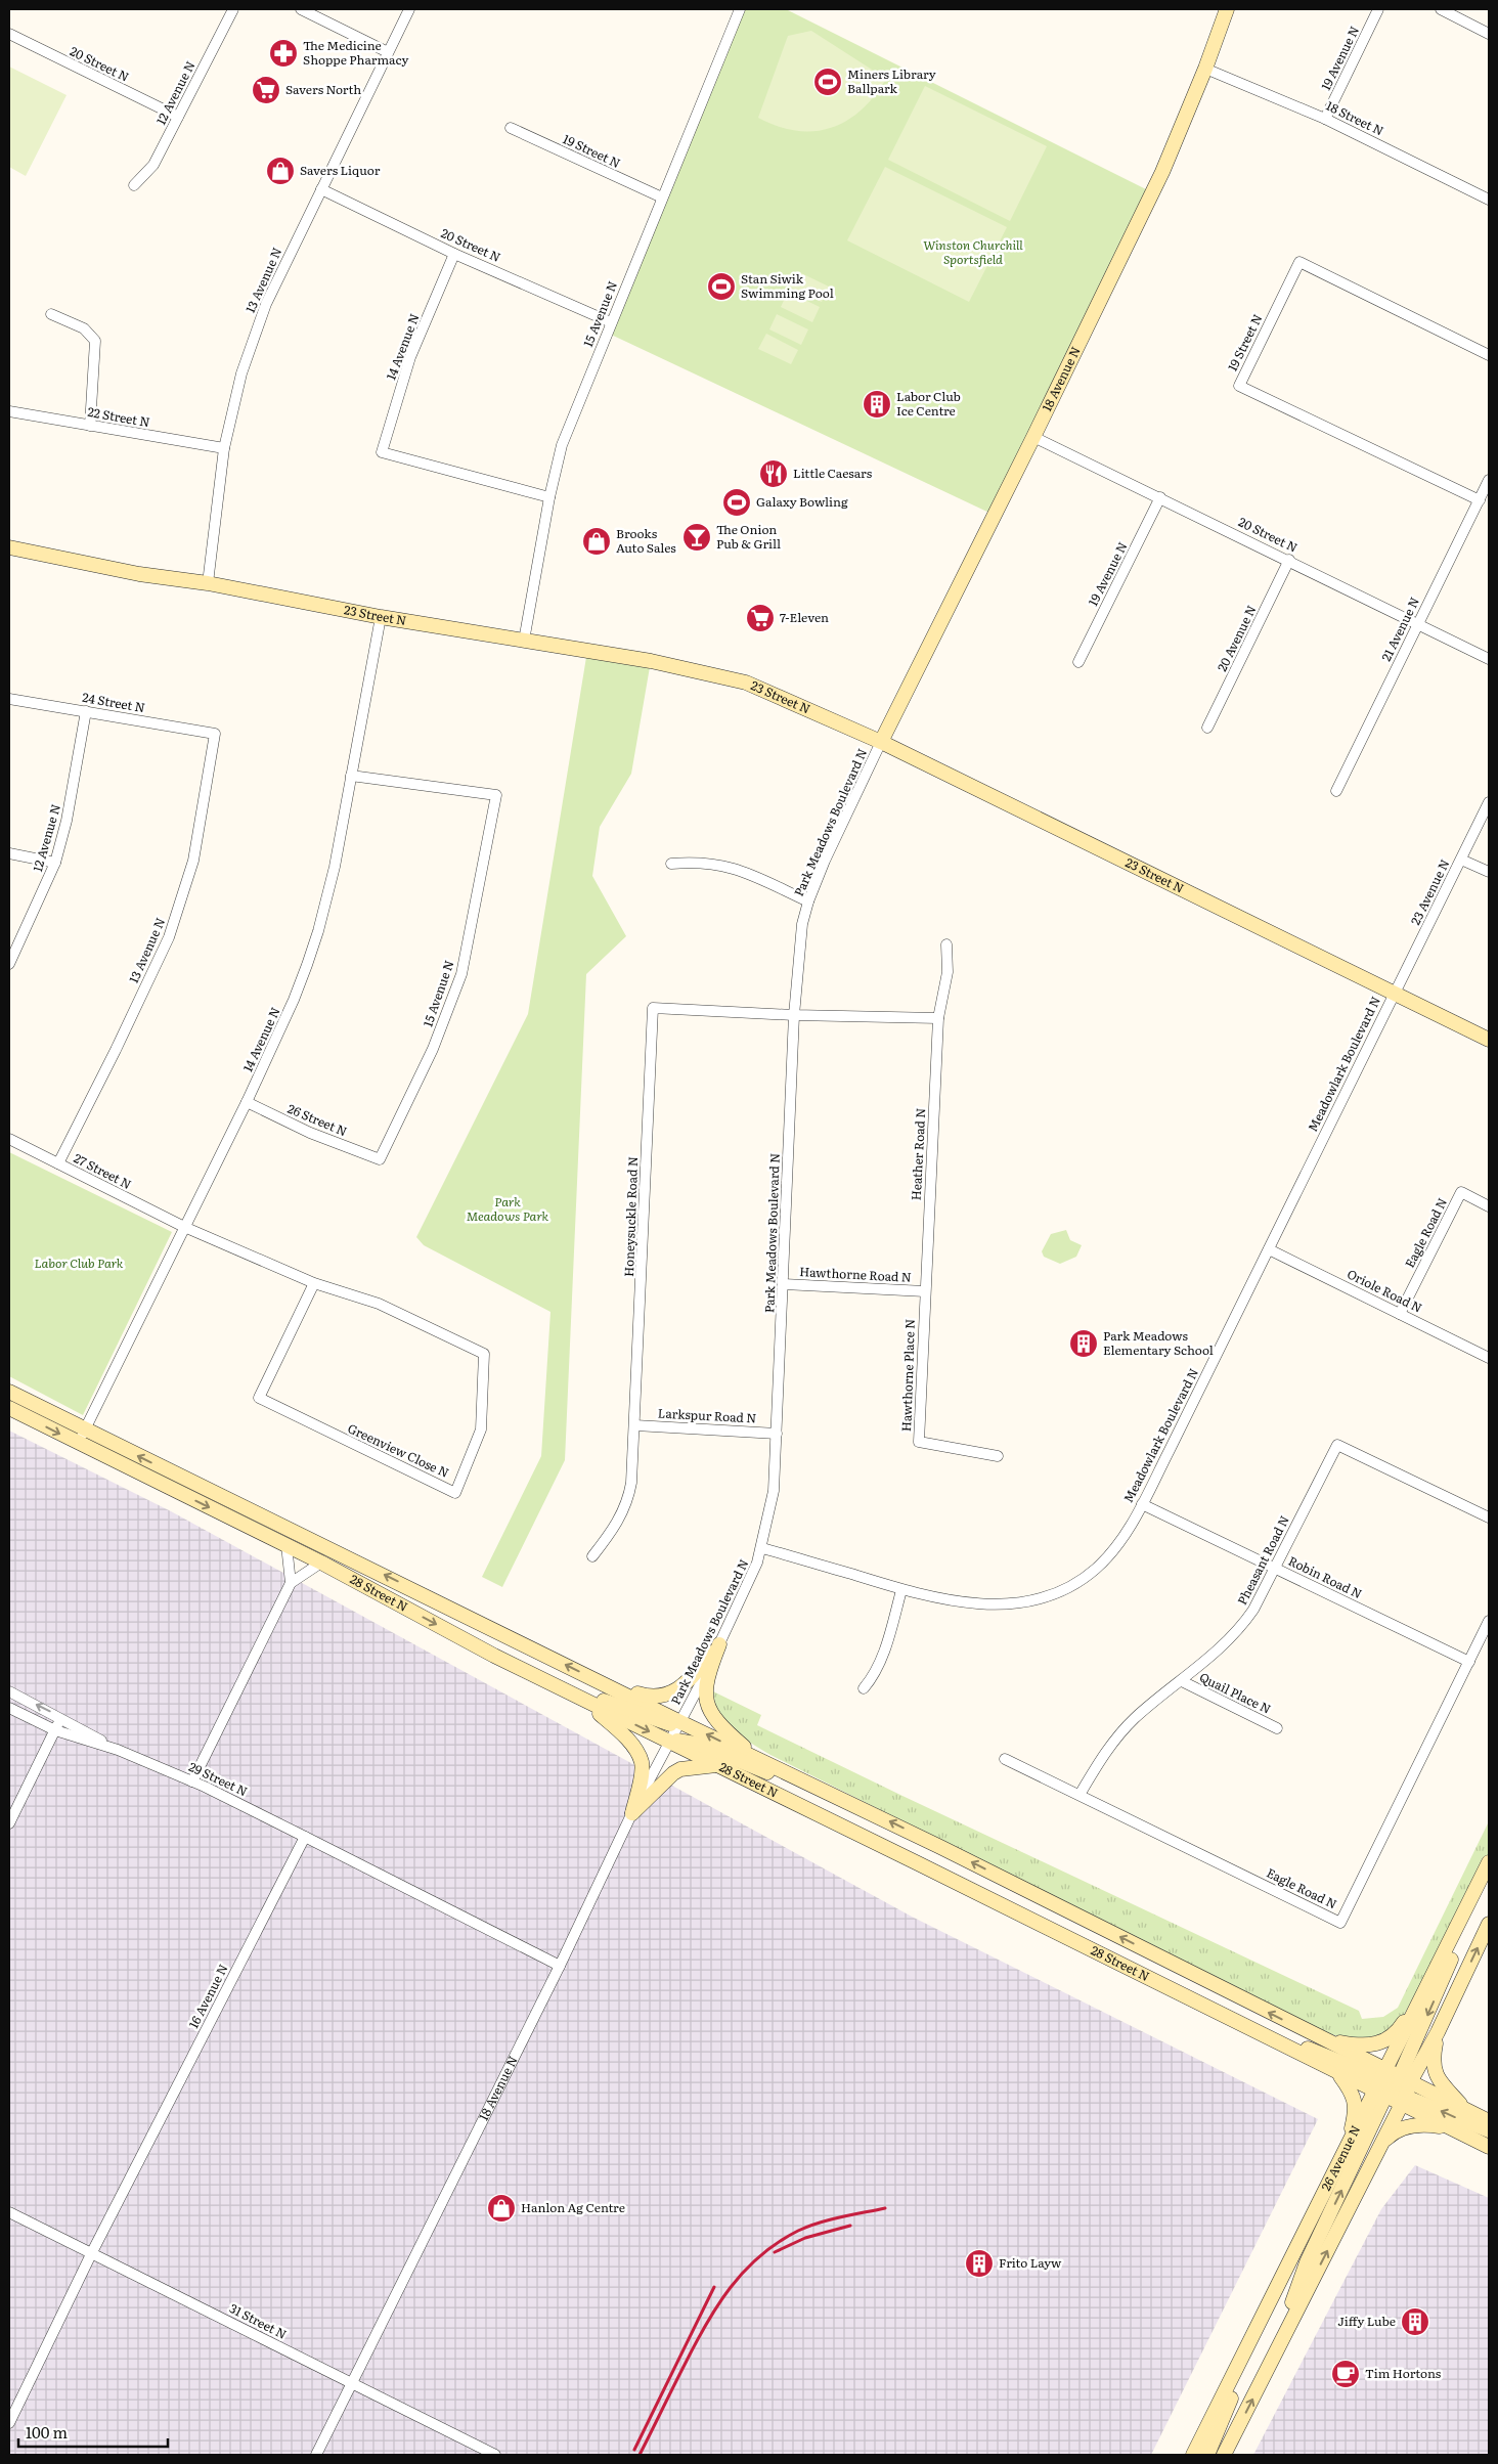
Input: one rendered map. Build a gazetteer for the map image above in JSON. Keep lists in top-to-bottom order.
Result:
{
  "streets": {
    "main road": [
      "18 Avenue N",
      "23 Street N",
      "28 Street N",
      "26 Avenue N"
    ],
    "street": [
      "19 Avenue N",
      "20 Street N",
      "12 Avenue N",
      "18 Street N",
      "19 Street N",
      "13 Avenue N",
      "15 Avenue N",
      "14 Avenue N",
      "22 Street N",
      "21 Avenue N",
      "20 Avenue N",
      "24 Street N",
      "Park Meadows Boulevard N",
      "23 Avenue N",
      "Meadowlark Boulevard N",
      "26 Street N",
      "Heather Road N",
      "27 Street N",
      "Honeysuckle Road N",
      "Eagle Road N",
      "Hawthorne Road N",
      "Oriole Road N",
      "Hawthorne Place N",
      "Larkspur Road N",
      "Greenview Close N",
      "Pheasant Road N",
      "Robin Road N",
      "Quail Place N",
      "29 Street N",
      "16 Avenue N",
      "31 Street N"
    ]
  },
  "crossings": [
    ["19 Avenue N", "20 Street N"],
    ["19 Avenue N", "18 Street N"],
    ["20 Street N", "12 Avenue N"],
    ["20 Street N", "13 Avenue N"],
    ["20 Street N", "15 Avenue N"],
    ["20 Street N", "14 Avenue N"],
    ["20 Street N", "18 Avenue N"],
    ["20 Street N", "21 Avenue N"],
    ["20 Street N", "20 Avenue N"],
    ["12 Avenue N", "24 Street N"],
    ["18 Street N", "18 Avenue N"],
    ["19 Street N", "15 Avenue N"],
    ["19 Street N", "21 Avenue N"],
    ["13 Avenue N", "22 Street N"],
    ["13 Avenue N", "23 Street N"],
    ["13 Avenue N", "24 Street N"],
    ["13 Avenue N", "27 Street N"],
    ["15 Avenue N", "14 Avenue N"],
    ["15 Avenue N", "23 Street N"],
    ["15 Avenue N", "26 Street N"],
    ["14 Avenue N", "23 Street N"],
    ["14 Avenue N", "26 Street N"],
    ["14 Avenue N", "27 Street N"],
    ["14 Avenue N", "Greenview Close N"],
    ["14 Avenue N", "28 Street N"],
    ["18 Avenue N", "23 Street N"],
    ["18 Avenue N", "Park Meadows Boulevard N"],
    ["18 Avenue N", "28 Street N"],
    ["18 Avenue N", "31 Street N"],
    ["23 Street N", "Park Meadows Boulevard N"],
    ["23 Street N", "23 Avenue N"],
    ["23 Street N", "Meadowlark Boulevard N"],
    ["Park Meadows Boulevard N", "Meadowlark Boulevard N"],
    ["Park Meadows Boulevard N", "Honeysuckle Road N"],
    ["Park Meadows Boulevard N", "Hawthorne Road N"],
    ["Park Meadows Boulevard N", "Larkspur Road N"],
    ["Park Meadows Boulevard N", "28 Street N"],
    ["23 Avenue N", "Meadowlark Boulevard N"],
    ["Meadowlark Boulevard N", "Oriole Road N"],
    ["Meadowlark Boulevard N", "Robin Road N"],
    ["Heather Road N", "Hawthorne Road N"],
    ["Heather Road N", "Hawthorne Place N"],
    ["27 Street N", "Greenview Close N"],
    ["Honeysuckle Road N", "Larkspur Road N"],
    ["Eagle Road N", "Oriole Road N"],
    ["Eagle Road N", "Pheasant Road N"],
    ["Eagle Road N", "Robin Road N"],
    ["Hawthorne Road N", "Hawthorne Place N"],
    ["Pheasant Road N", "Robin Road N"],
    ["Pheasant Road N", "Quail Place N"],
    ["28 Street N", "26 Avenue N"],
    ["29 Street N", "16 Avenue N"],
    ["16 Avenue N", "31 Street N"]
  ],
  "parks": ["Winston Churchill Sportsfield", "Park Meadows Park", "Labor Club Park"],
  "places": {
    "pharmacy": ["The Medicine Shoppe Pharmacy"],
    "sports": ["Miners Library Ballpark", "Stan Siwik Swimming Pool", "Galaxy Bowling"],
    "supermarket": ["Savers North", "7-Eleven"],
    "shop": ["Savers Liquor", "Brooks Auto Sales", "Hanlon Ag Centre"],
    "building": [
      "Labor Club Ice Centre",
      "Park Meadows Elementary School",
      "Frito Layw",
      "Jiffy Lube"
    ],
    "restaurant": ["Little Caesars"],
    "bar": ["The Onion Pub & Grill"],
    "cafe": ["Tim Hortons"]
  },
  "scale_bar": "100 m"
}
